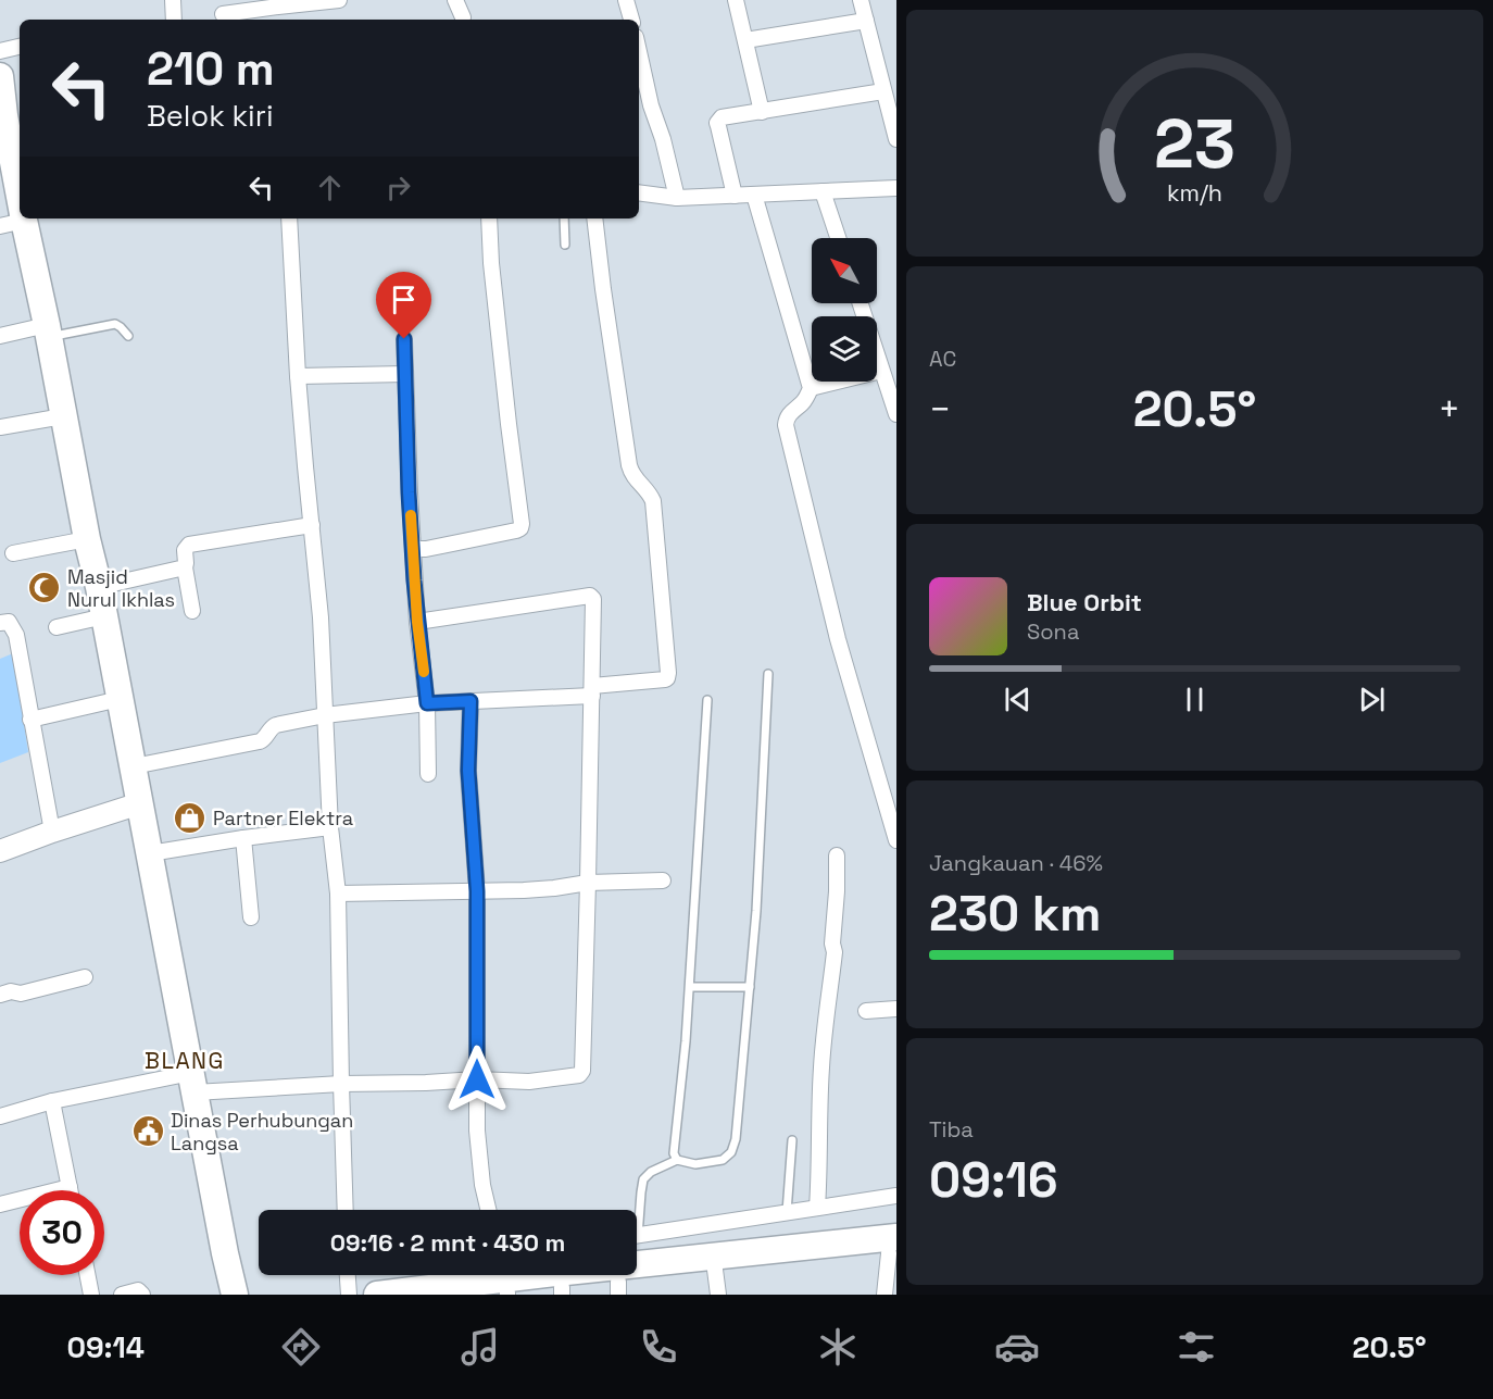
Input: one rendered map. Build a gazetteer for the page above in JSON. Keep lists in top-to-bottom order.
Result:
{
  "districts": ["BLANG"],
  "places": {
    "mosque": ["Masjid Nurul Ikhlas"],
    "shop": ["Partner Elektra"],
    "public building": ["Dinas Perhubungan Langsa"]
  },
  "north": "top left",
  "page": {
    "turn": ["210 m", "Belok kiri"],
    "tile": [
      "AC",
      ["Jangkauan · 46%", "230 km"],
      ["Tiba", "09:16"]
    ],
    "heat": ["−", "20.5°", "+"],
    "song": ["Blue Orbit", "Sona"],
    "limit": "30",
    "trip": "09:16 · 2 mnt · 430 m",
    "tabs": ["09:14", "20.5°"],
    "gauge": ["23", "km/h"]
  }
}
